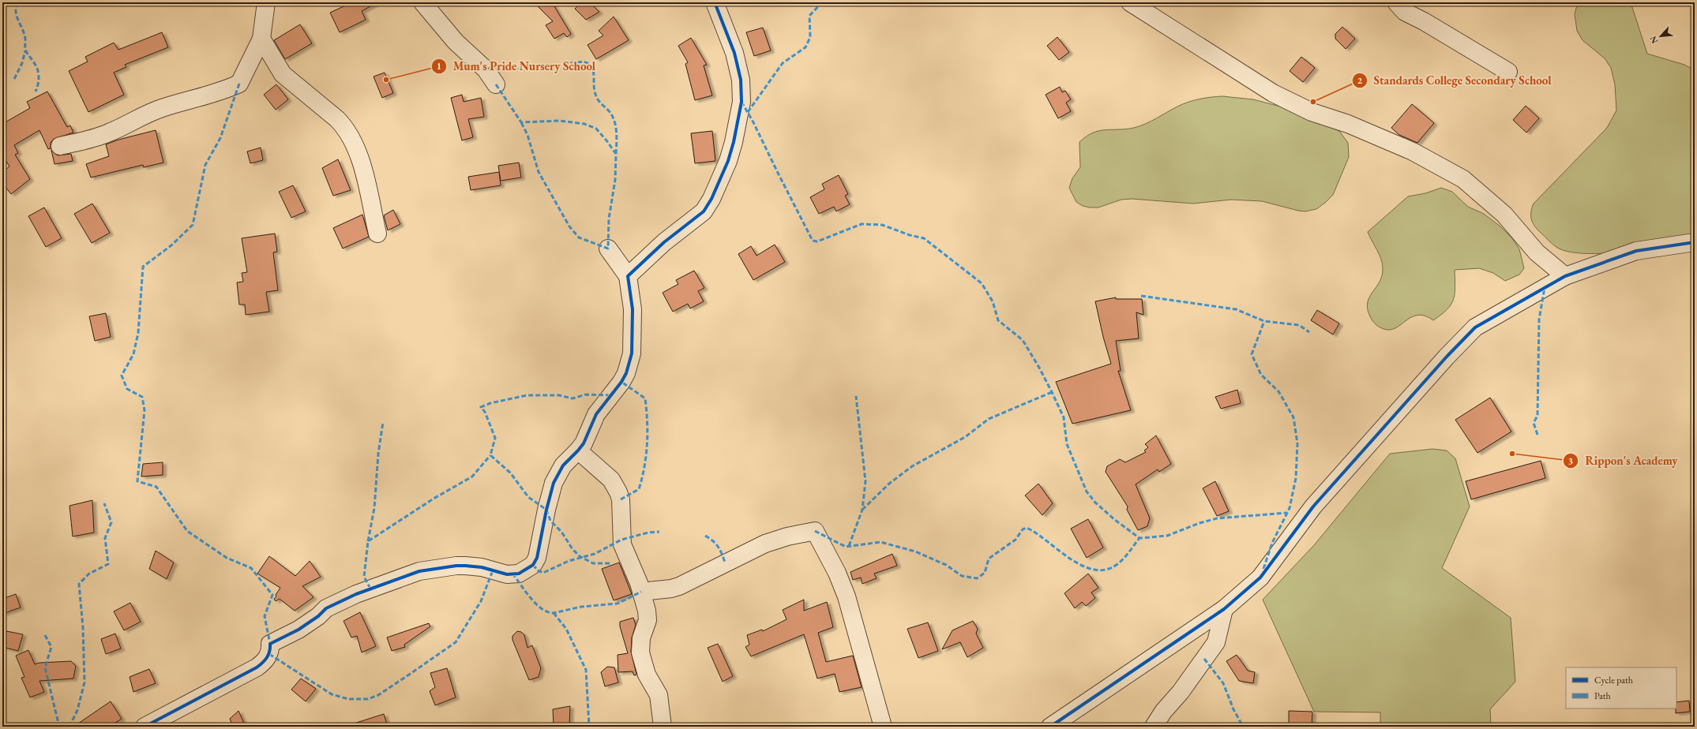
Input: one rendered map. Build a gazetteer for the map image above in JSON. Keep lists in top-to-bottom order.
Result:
{
  "places": ["Mum's Pride Nursery School", "Standards College Secondary School", "Rippon's Academy"],
  "legend": ["Cycle path", "Path"],
  "north": "bottom left"
}
